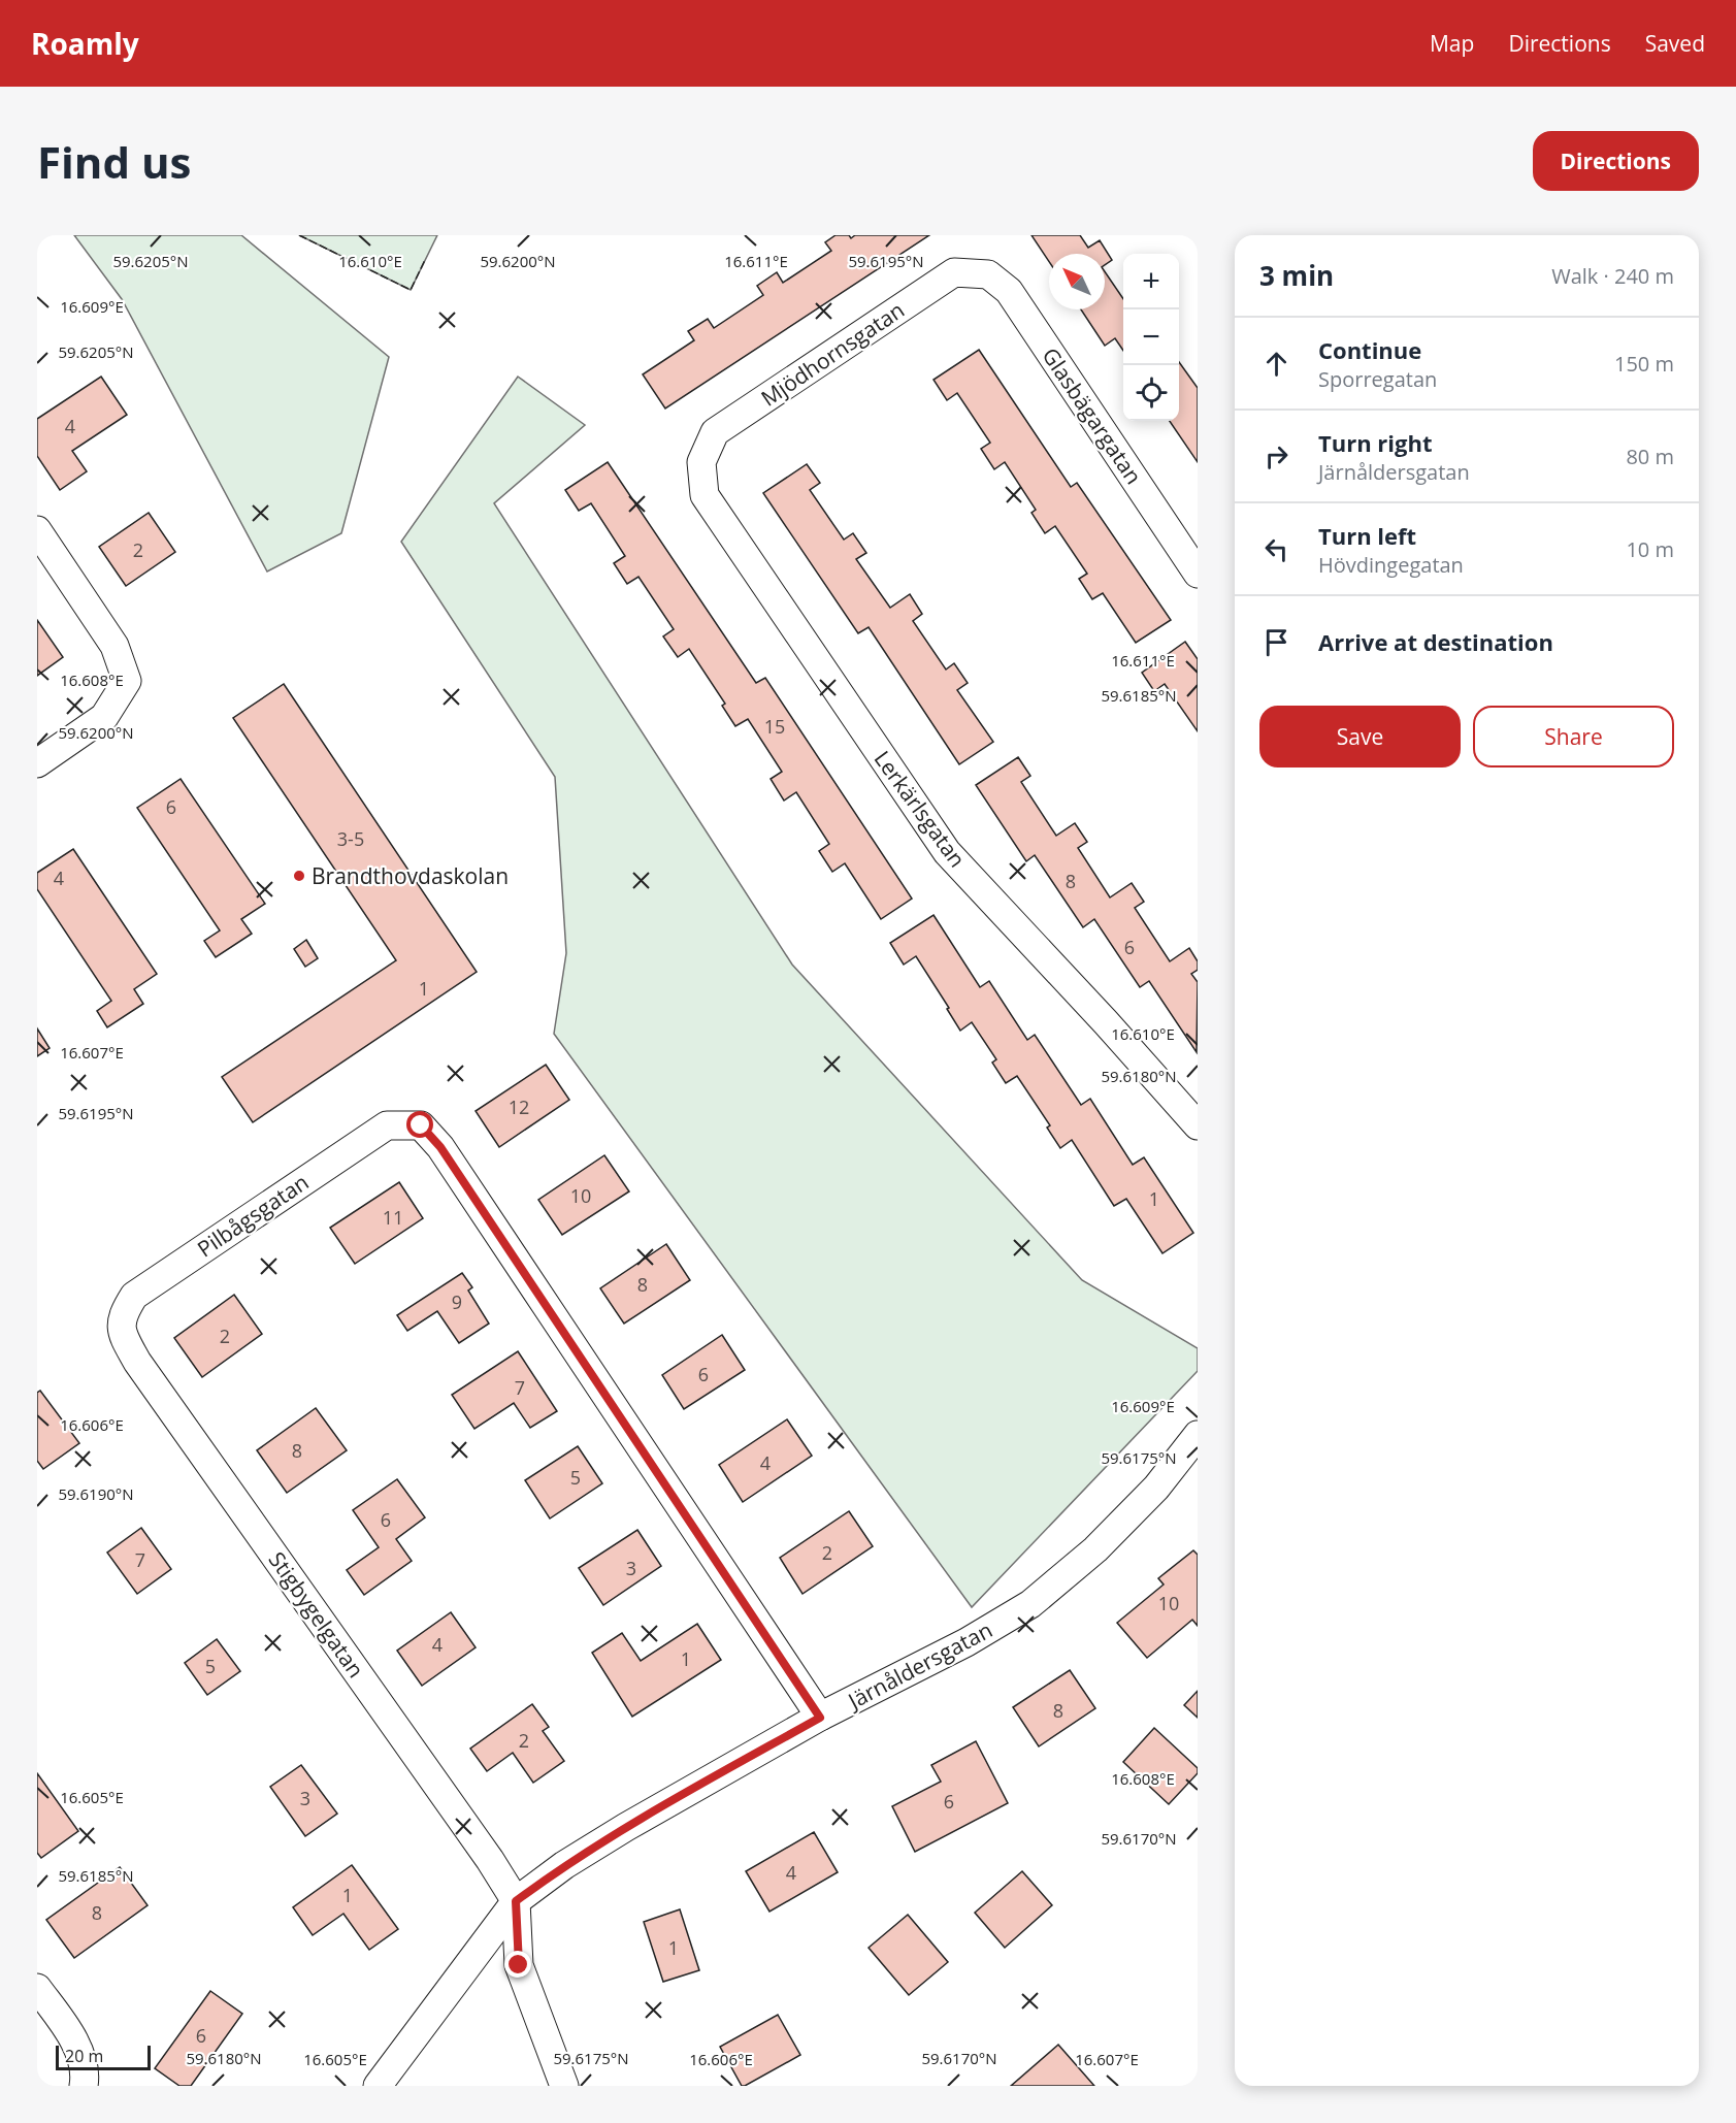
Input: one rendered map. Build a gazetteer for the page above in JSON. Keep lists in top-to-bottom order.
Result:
{
  "streets": {
    "street": [
      "Mjödhornsgatan",
      "Glasbägargatan",
      "Lerkärlsgatan",
      "Pilbågsgatan",
      "Stigbygelgatan",
      "Järnåldersgatan"
    ]
  },
  "crossings": [
    ["Mjödhornsgatan", "Glasbägargatan"],
    ["Mjödhornsgatan", "Lerkärlsgatan"],
    ["Pilbågsgatan", "Stigbygelgatan"],
    ["Pilbågsgatan", "Järnåldersgatan"],
    ["Stigbygelgatan", "Järnåldersgatan"]
  ],
  "places": ["Brandthovdaskolan"],
  "house_numbers": [
    "4",
    "2",
    "15",
    "6",
    "3-5",
    "4",
    "8",
    "6",
    "1",
    "12",
    "10",
    "1",
    "11",
    "8",
    "9",
    "2",
    "6",
    "7",
    "8",
    "4",
    "5",
    "6",
    "2",
    "7",
    "3",
    "10",
    "4",
    "1",
    "5",
    "8",
    "2",
    "3",
    "6",
    "4",
    "1",
    "8",
    "1",
    "6"
  ],
  "scale_bar": "20 m",
  "north": "top left",
  "page": {
    "header": "Roamly",
    "nav": ["Map", "Directions", "Saved"],
    "buttons": [
      "Directions",
      ["Save", "Share"]
    ],
    "title": "Find us",
    "heading": ["3 min", "Walk · 240 m"],
    "map_buttons": ["+", "−"],
    "list": [
      ["Continue", "Sporregatan", "150 m"],
      ["Turn right", "Järnåldersgatan", "80 m"],
      ["Turn left", "Hövdingegatan", "10 m"],
      "Arrive at destination"
    ],
    "scale": "20 m"
  },
  "coordinates": [
    "16.610°E",
    "16.611°E",
    "59.6205°N",
    "59.6200°N",
    "59.6195°N",
    "16.609°E",
    "16.608°E",
    "59.6185°N",
    "16.607°E",
    "59.6180°N",
    "16.606°E",
    "59.6175°N",
    "59.6190°N",
    "16.605°E",
    "59.6170°N"
  ]
}
